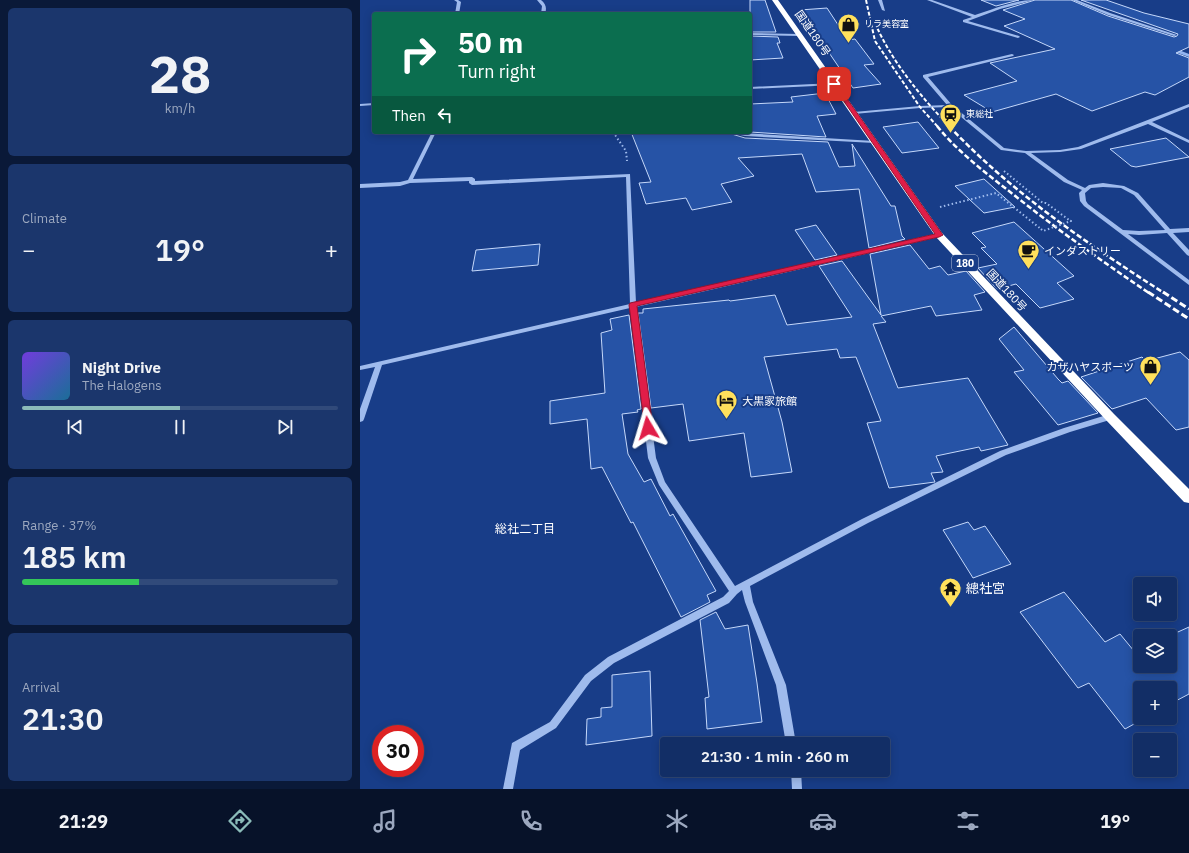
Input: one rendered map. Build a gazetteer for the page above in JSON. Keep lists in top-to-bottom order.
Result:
{
  "streets": {
    "highway": ["国道180号", "180"]
  },
  "districts": ["総社二丁目"],
  "places": {
    "shop": ["リラ美容室", "カザハヤスポーツ"],
    "station": ["東総社"],
    "cafe": ["インダストリー"],
    "hotel": ["大黒家旅館"],
    "temple": ["總社宮"]
  },
  "page": {
    "tile": [
      ["28", "km/h"],
      "Climate",
      ["Range · 37%", "185 km"],
      ["Arrival", "21:30"]
    ],
    "turn": ["50 m", "Turn right"],
    "then": "Then",
    "heat": ["−", "19°", "+"],
    "song": ["Night Drive", "The Halogens"],
    "map_buttons": ["+", "−"],
    "limit": "30",
    "trip": "21:30 · 1 min · 260 m",
    "tabs": ["21:29", "19°"]
  }
}
